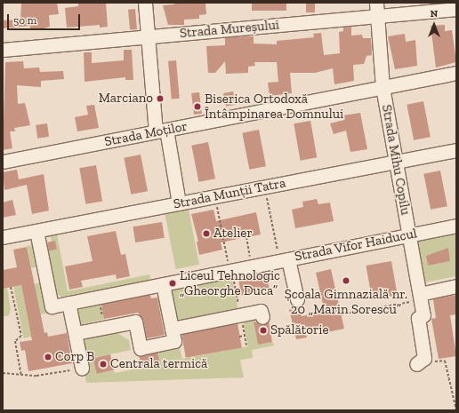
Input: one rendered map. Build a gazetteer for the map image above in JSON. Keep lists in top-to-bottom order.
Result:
{
  "streets": {
    "street": [
      "Strada Mureșului",
      "Strada Moților",
      "Strada Mihu Copilu",
      "Strada Munții Tatra",
      "Strada Vifor Haiducul"
    ]
  },
  "crossings": [
    ["Strada Mureșului", "Strada Mihu Copilu"],
    ["Strada Moților", "Strada Mihu Copilu"],
    ["Strada Mihu Copilu", "Strada Munții Tatra"],
    ["Strada Mihu Copilu", "Strada Vifor Haiducul"],
    ["Strada Munții Tatra", "Strada Vifor Haiducul"]
  ],
  "places": [
    "Marciano",
    "Biserica Ortodoxă Întâmpinarea Domnului",
    "Atelier",
    "Școala Gimnazială nr. 20 „Marin Sorescu”",
    "Liceul Tehnologic „Gheorghe Duca”",
    "Spălătorie",
    "Corp B",
    "Centrala termică"
  ],
  "scale_bar": "50 m",
  "north": "top"
}
